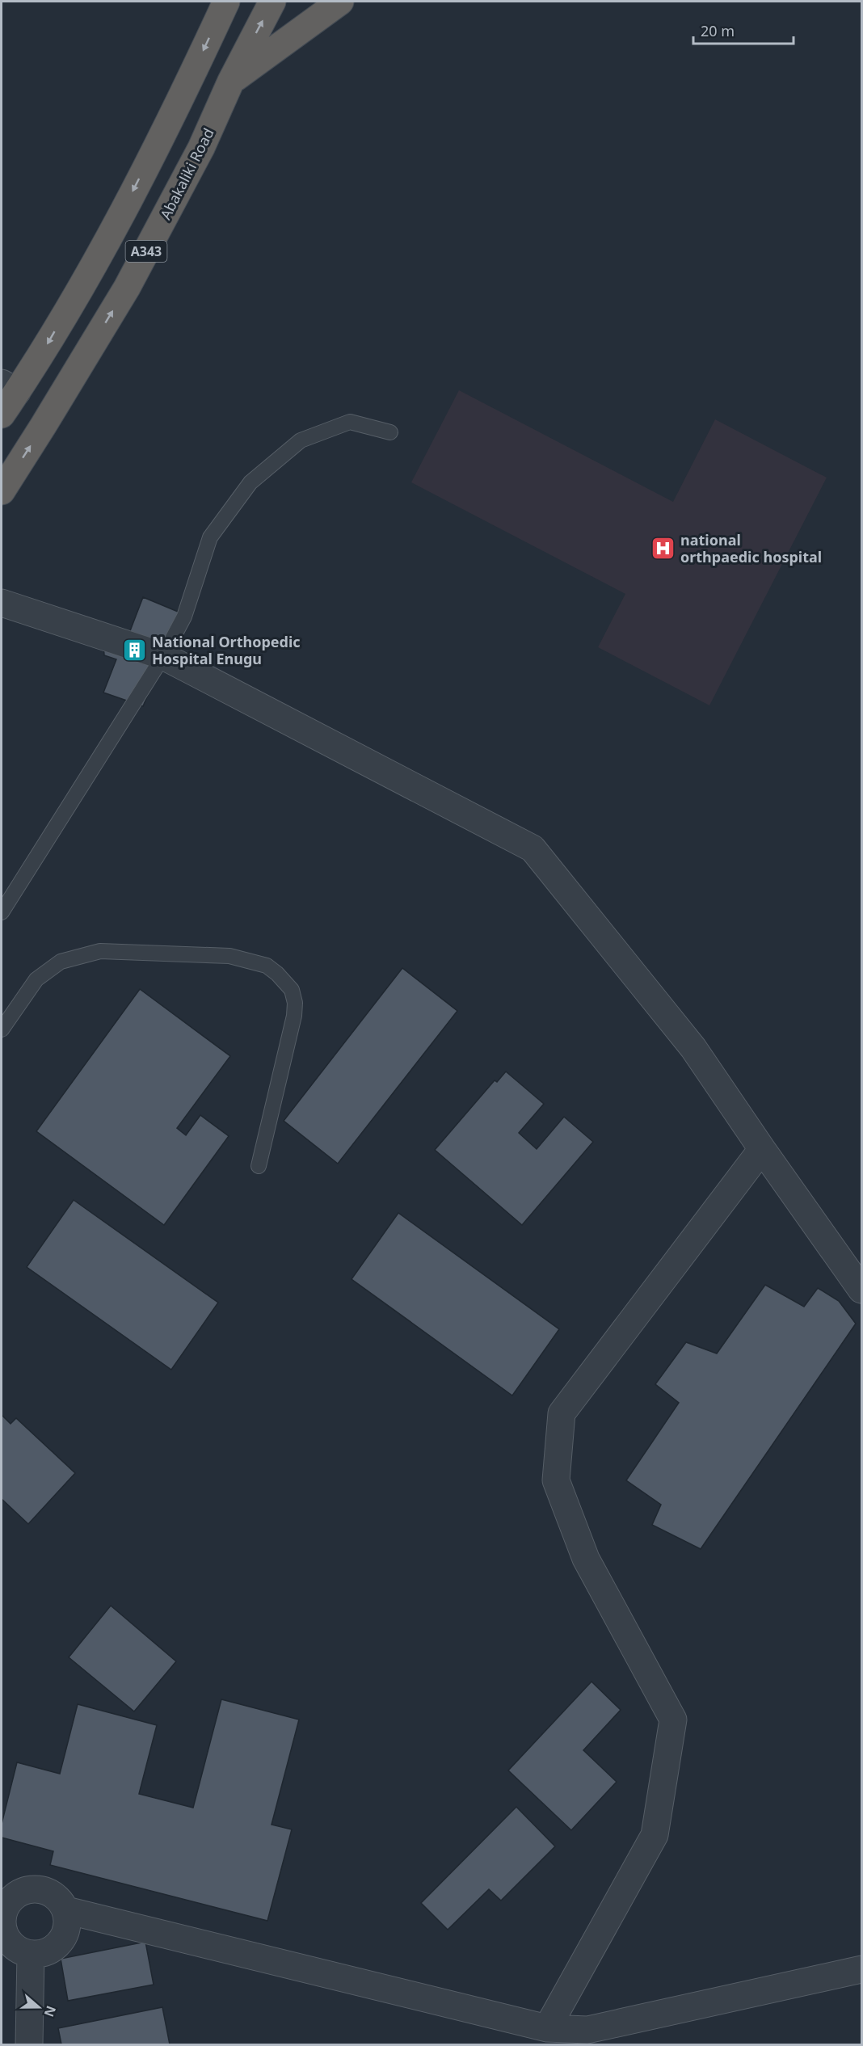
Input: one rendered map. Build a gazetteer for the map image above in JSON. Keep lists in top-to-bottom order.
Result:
{
  "streets": {
    "highway": ["Abakaliki Road", "A343"]
  },
  "places": {
    "hospital": ["national orthpaedic hospital"],
    "building": ["National Orthopedic Hospital Enugu"]
  },
  "scale_bar": "20 m",
  "north": "right"
}
